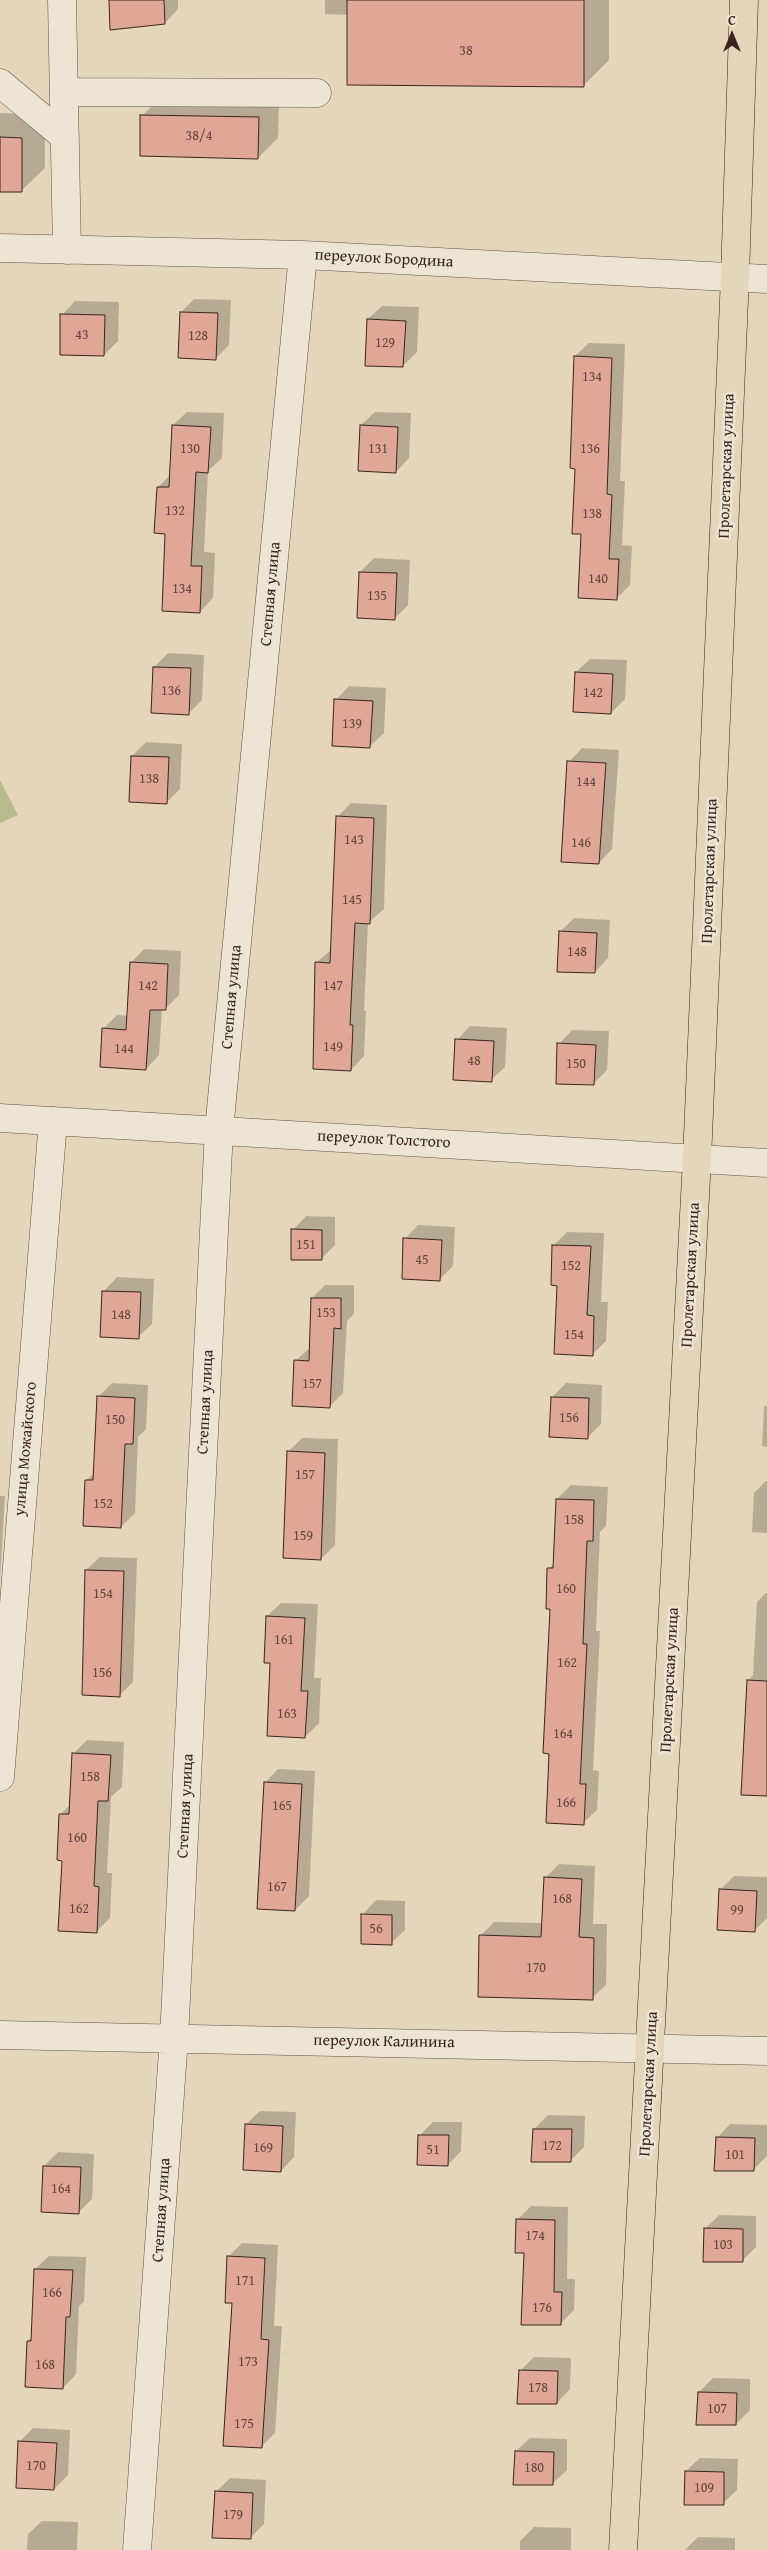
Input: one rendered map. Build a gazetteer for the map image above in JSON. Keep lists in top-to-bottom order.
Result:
{
  "streets": {
    "main road": ["Пролетарская улица"],
    "street": [
      "переулок Бородина",
      "Степная улица",
      "переулок Толстого",
      "улица Можайского",
      "переулок Калинина"
    ]
  },
  "crossings": [
    ["переулок Бородина", "Пролетарская улица"],
    ["переулок Бородина", "Степная улица"],
    ["Пролетарская улица", "переулок Толстого"],
    ["Пролетарская улица", "переулок Калинина"],
    ["Степная улица", "переулок Толстого"],
    ["Степная улица", "переулок Калинина"],
    ["переулок Толстого", "улица Можайского"]
  ],
  "house_numbers": [
    "38",
    "38/4",
    "43",
    "128",
    "129",
    "134",
    "130",
    "131",
    "136",
    "132",
    "138",
    "140",
    "134",
    "135",
    "136",
    "142",
    "139",
    "138",
    "144",
    "143",
    "146",
    "145",
    "148",
    "142",
    "147",
    "149",
    "144",
    "48",
    "150",
    "151",
    "45",
    "152",
    "153",
    "148",
    "154",
    "157",
    "156",
    "150",
    "157",
    "152",
    "158",
    "159",
    "160",
    "154",
    "161",
    "162",
    "156",
    "163",
    "164",
    "158",
    "166",
    "165",
    "160",
    "167",
    "168",
    "162",
    "99",
    "56",
    "170",
    "172",
    "169",
    "51",
    "101",
    "164",
    "174",
    "103",
    "171",
    "166",
    "176",
    "173",
    "168",
    "178",
    "107",
    "175",
    "170",
    "180",
    "109",
    "179"
  ],
  "north": "top"
}
